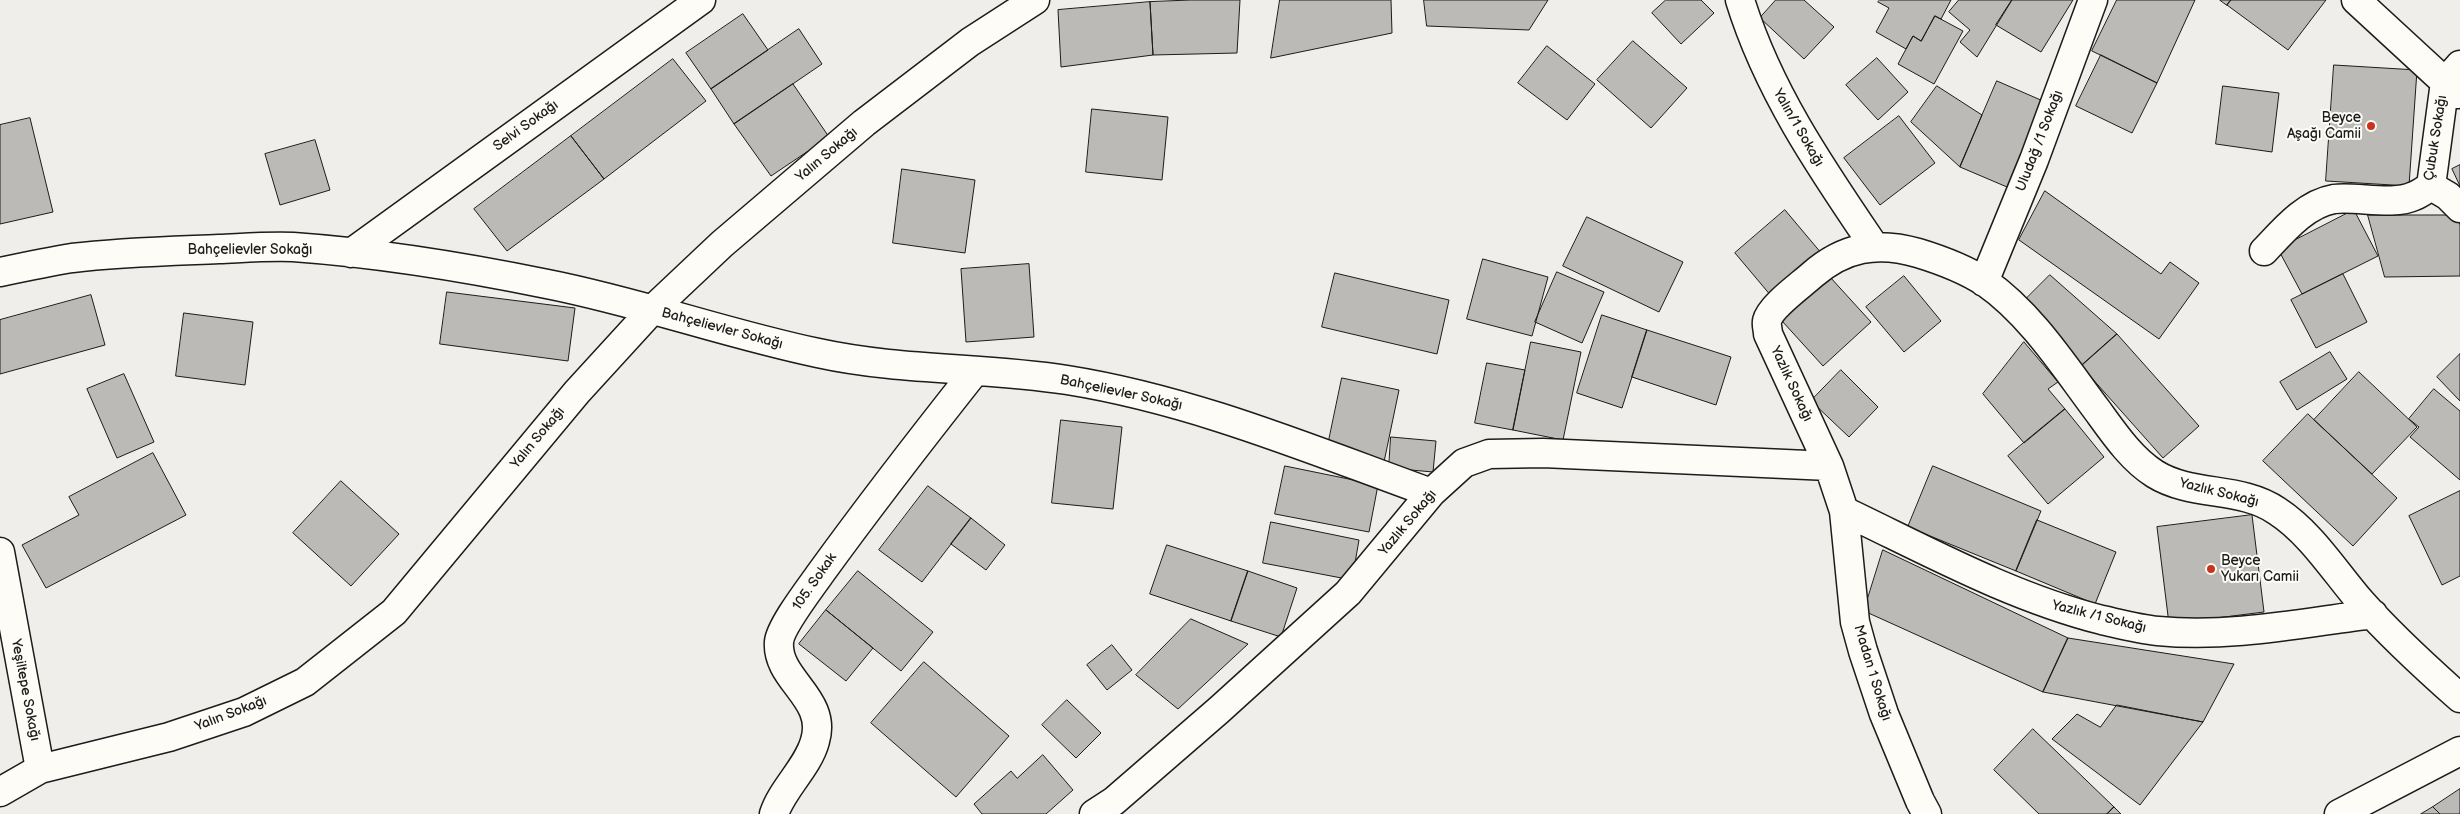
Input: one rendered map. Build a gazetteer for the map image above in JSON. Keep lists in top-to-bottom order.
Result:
{
  "streets": {
    "street": [
      "Selvi Sokağı",
      "Yalın/1 Sokağı",
      "Çubuk Sokağı",
      "Uludağ /1 Sokağı",
      "Yalın Sokağı",
      "Bahçelievler Sokağı",
      "Yazlık Sokağı",
      "105. Sokak",
      "Yazlık /1 Sokağı",
      "Madan 1 Sokağı",
      "Yeşiltepe Sokağı"
    ]
  },
  "crossings": [
    ["Selvi Sokağı", "Bahçelievler Sokağı"],
    ["Yalın/1 Sokağı", "Yazlık Sokağı"],
    ["Uludağ /1 Sokağı", "Yazlık Sokağı"],
    ["Yalın Sokağı", "Bahçelievler Sokağı"],
    ["Yalın Sokağı", "Yeşiltepe Sokağı"],
    ["Bahçelievler Sokağı", "Yazlık Sokağı"],
    ["Bahçelievler Sokağı", "105. Sokak"],
    ["Yazlık Sokağı", "Yazlık /1 Sokağı"],
    ["Yazlık Sokağı", "Madan 1 Sokağı"],
    ["Yazlık /1 Sokağı", "Madan 1 Sokağı"]
  ],
  "places": ["Beyce Aşağı Camii", "Beyce Yukarı Camii"]
}
